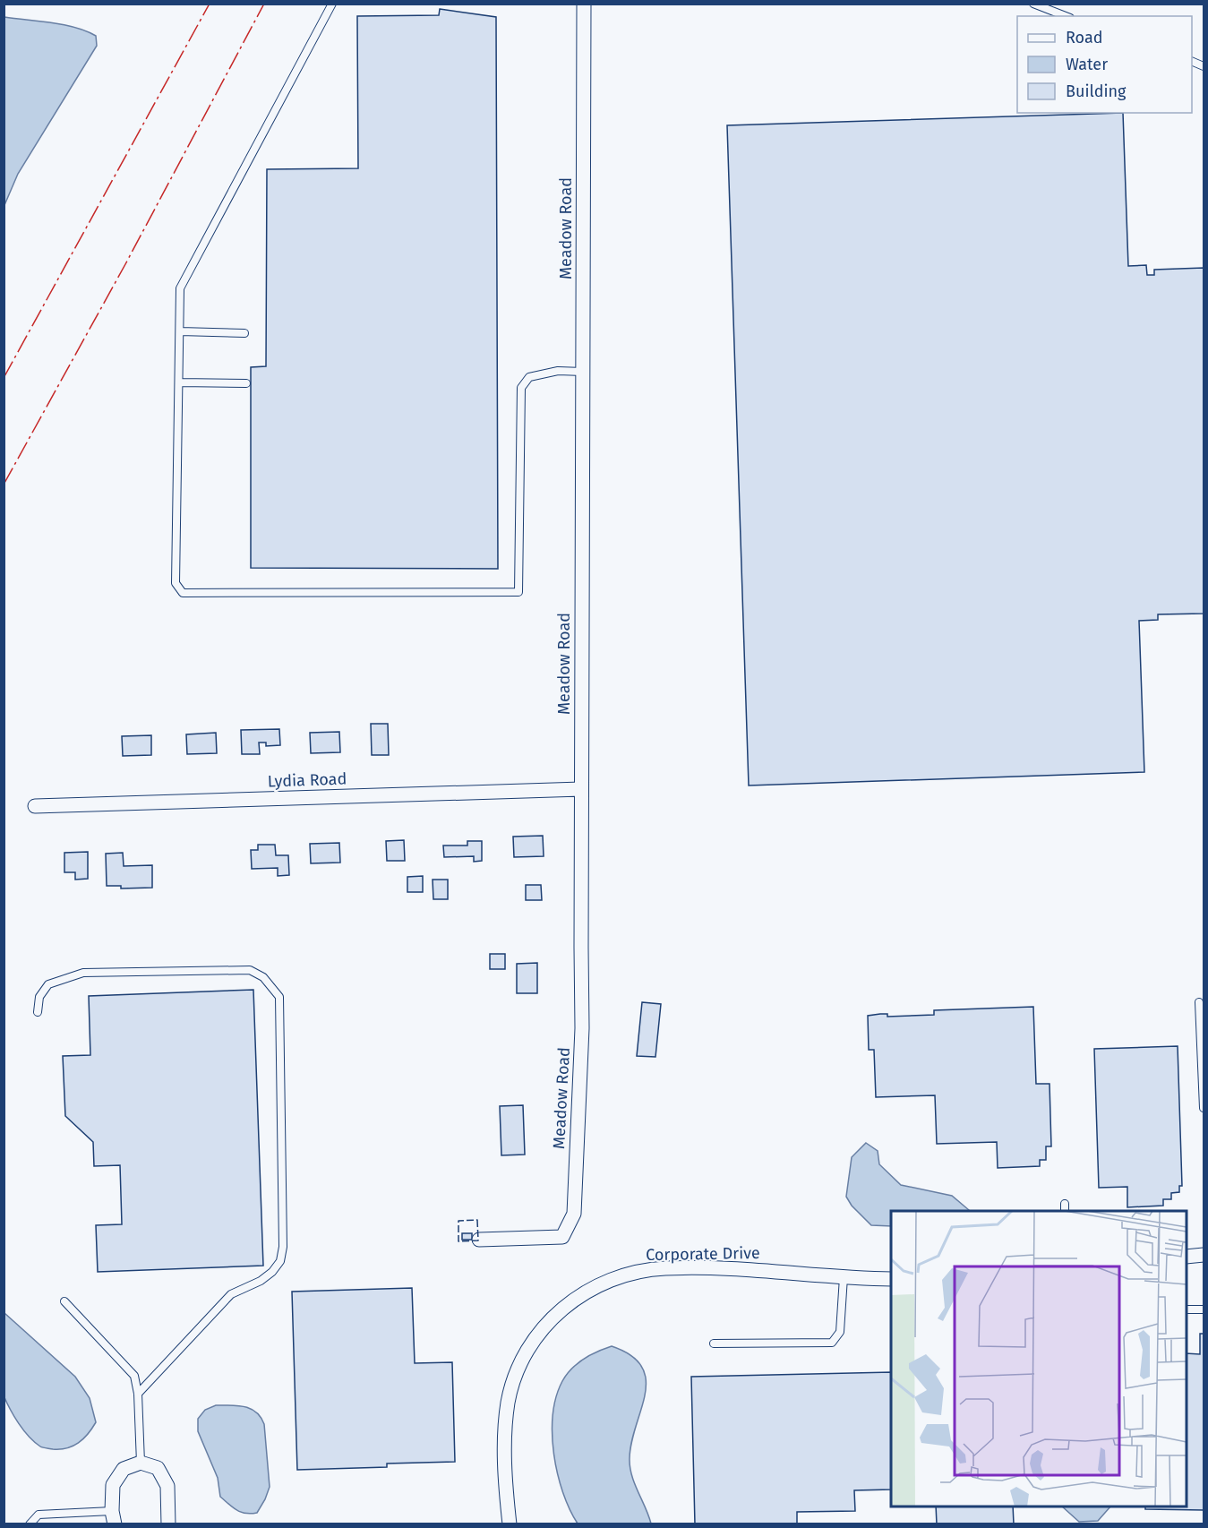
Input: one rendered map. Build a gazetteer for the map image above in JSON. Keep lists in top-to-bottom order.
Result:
{
  "streets": {
    "street": ["Meadow Road", "Lydia Road", "Corporate Drive"]
  },
  "crossings": [
    ["Meadow Road", "Lydia Road"]
  ],
  "legend": ["Road", "Water", "Building"]
}
